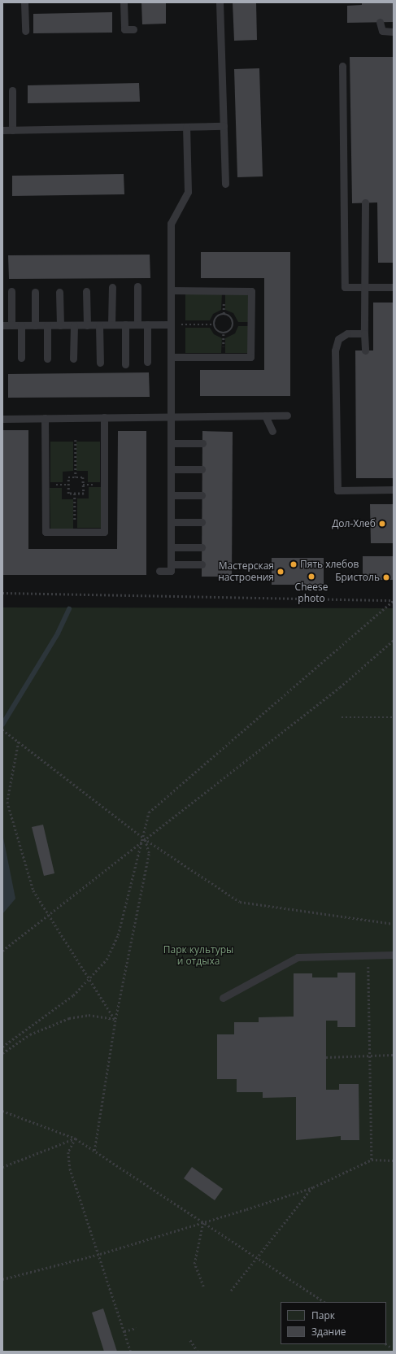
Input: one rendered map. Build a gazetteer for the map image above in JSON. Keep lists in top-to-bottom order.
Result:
{
  "parks": ["Парк культуры и отдыха"],
  "places": [
    "Дол-Хлеб",
    "Пять хлебов",
    "Мастерская настроения",
    "Cheese photo",
    "Бристоль"
  ],
  "legend": ["Парк", "Здание"]
}
